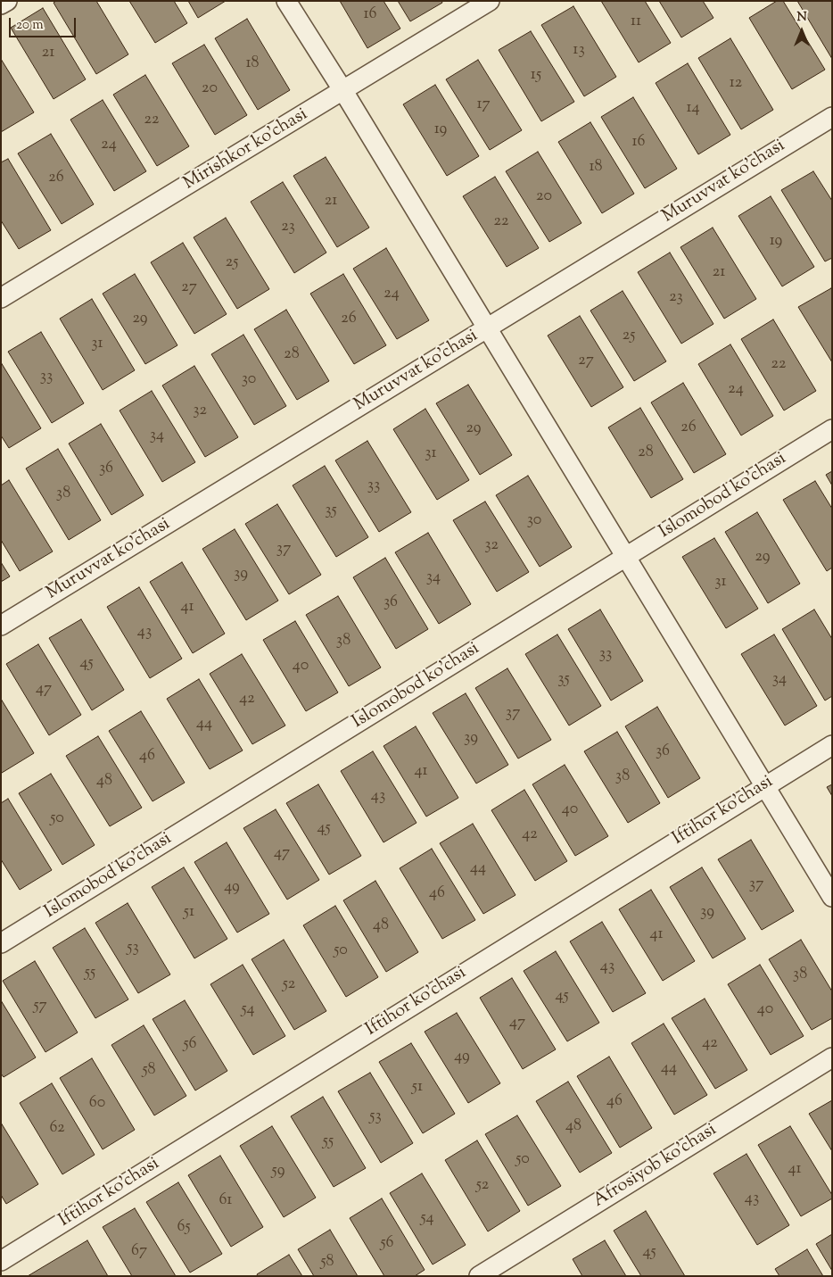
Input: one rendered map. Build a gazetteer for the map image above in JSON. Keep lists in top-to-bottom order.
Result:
{
  "streets": {
    "street": [
      "Mirishkor ko'chasi",
      "Muruvvat ko'chasi",
      "Islomobod ko'chasi",
      "Iftihor ko'chasi",
      "Afrosiyob ko'chasi"
    ]
  },
  "house_numbers": [
    "16",
    "11",
    "13",
    "21",
    "18",
    "15",
    "12",
    "20",
    "17",
    "14",
    "22",
    "19",
    "16",
    "24",
    "18",
    "26",
    "20",
    "21",
    "22",
    "23",
    "19",
    "25",
    "21",
    "27",
    "24",
    "23",
    "29",
    "26",
    "25",
    "31",
    "28",
    "27",
    "22",
    "33",
    "30",
    "24",
    "32",
    "26",
    "29",
    "34",
    "28",
    "31",
    "36",
    "33",
    "38",
    "35",
    "30",
    "32",
    "37",
    "29",
    "39",
    "34",
    "31",
    "36",
    "41",
    "43",
    "38",
    "33",
    "45",
    "40",
    "35",
    "34",
    "47",
    "42",
    "37",
    "44",
    "39",
    "36",
    "46",
    "41",
    "38",
    "48",
    "43",
    "40",
    "50",
    "45",
    "42",
    "47",
    "44",
    "37",
    "49",
    "46",
    "51",
    "39",
    "48",
    "41",
    "53",
    "50",
    "43",
    "55",
    "38",
    "52",
    "45",
    "57",
    "54",
    "40",
    "47",
    "42",
    "56",
    "49",
    "44",
    "58",
    "51",
    "46",
    "60",
    "53",
    "48",
    "62",
    "55",
    "50",
    "41",
    "59",
    "52",
    "43",
    "61",
    "54",
    "65",
    "56",
    "67",
    "45",
    "58"
  ],
  "scale_bar": "20 m",
  "north": "top"
}
